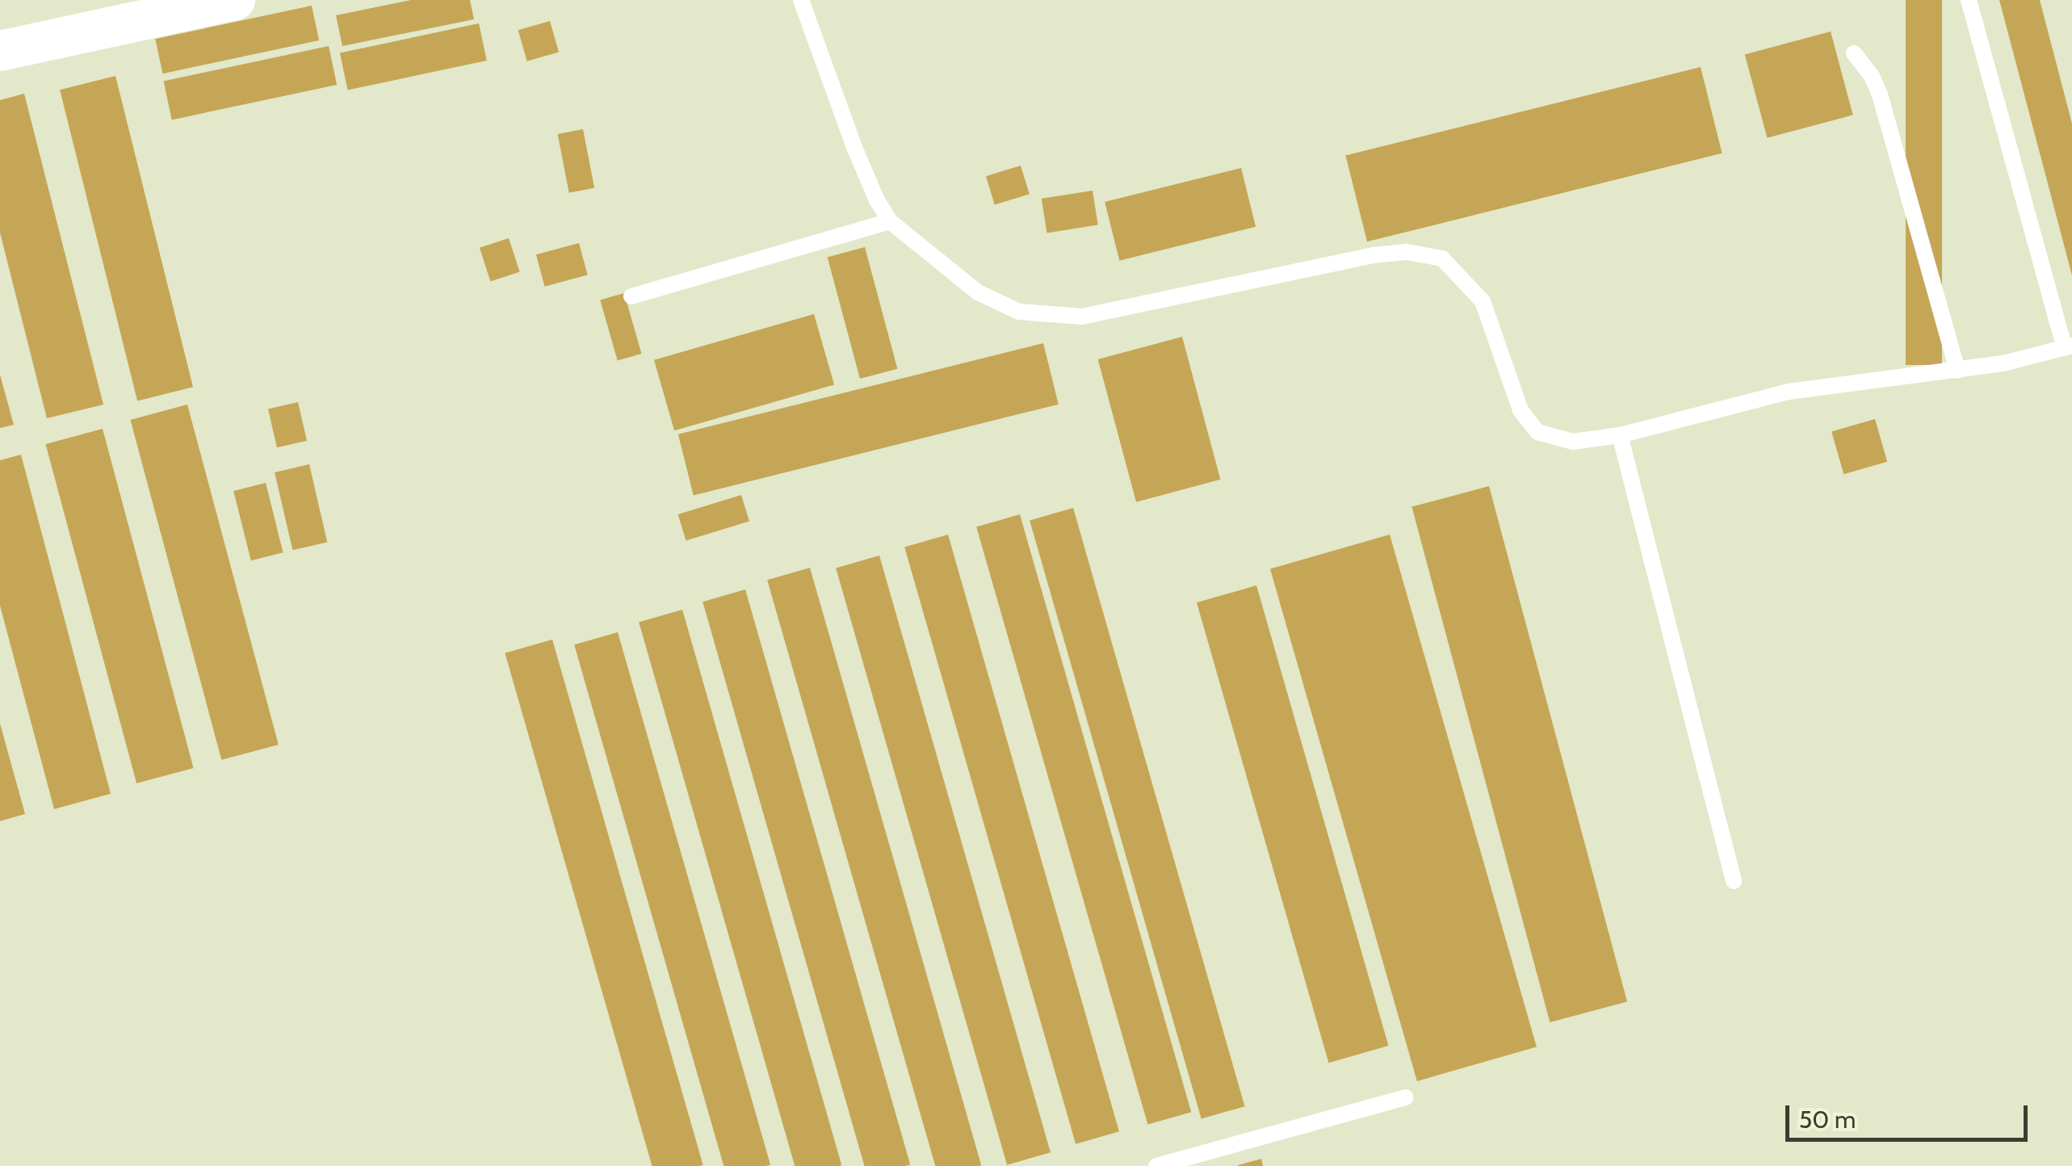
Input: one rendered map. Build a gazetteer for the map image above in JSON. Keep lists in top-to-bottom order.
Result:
{
  "scale_bar": "50 m"
}
